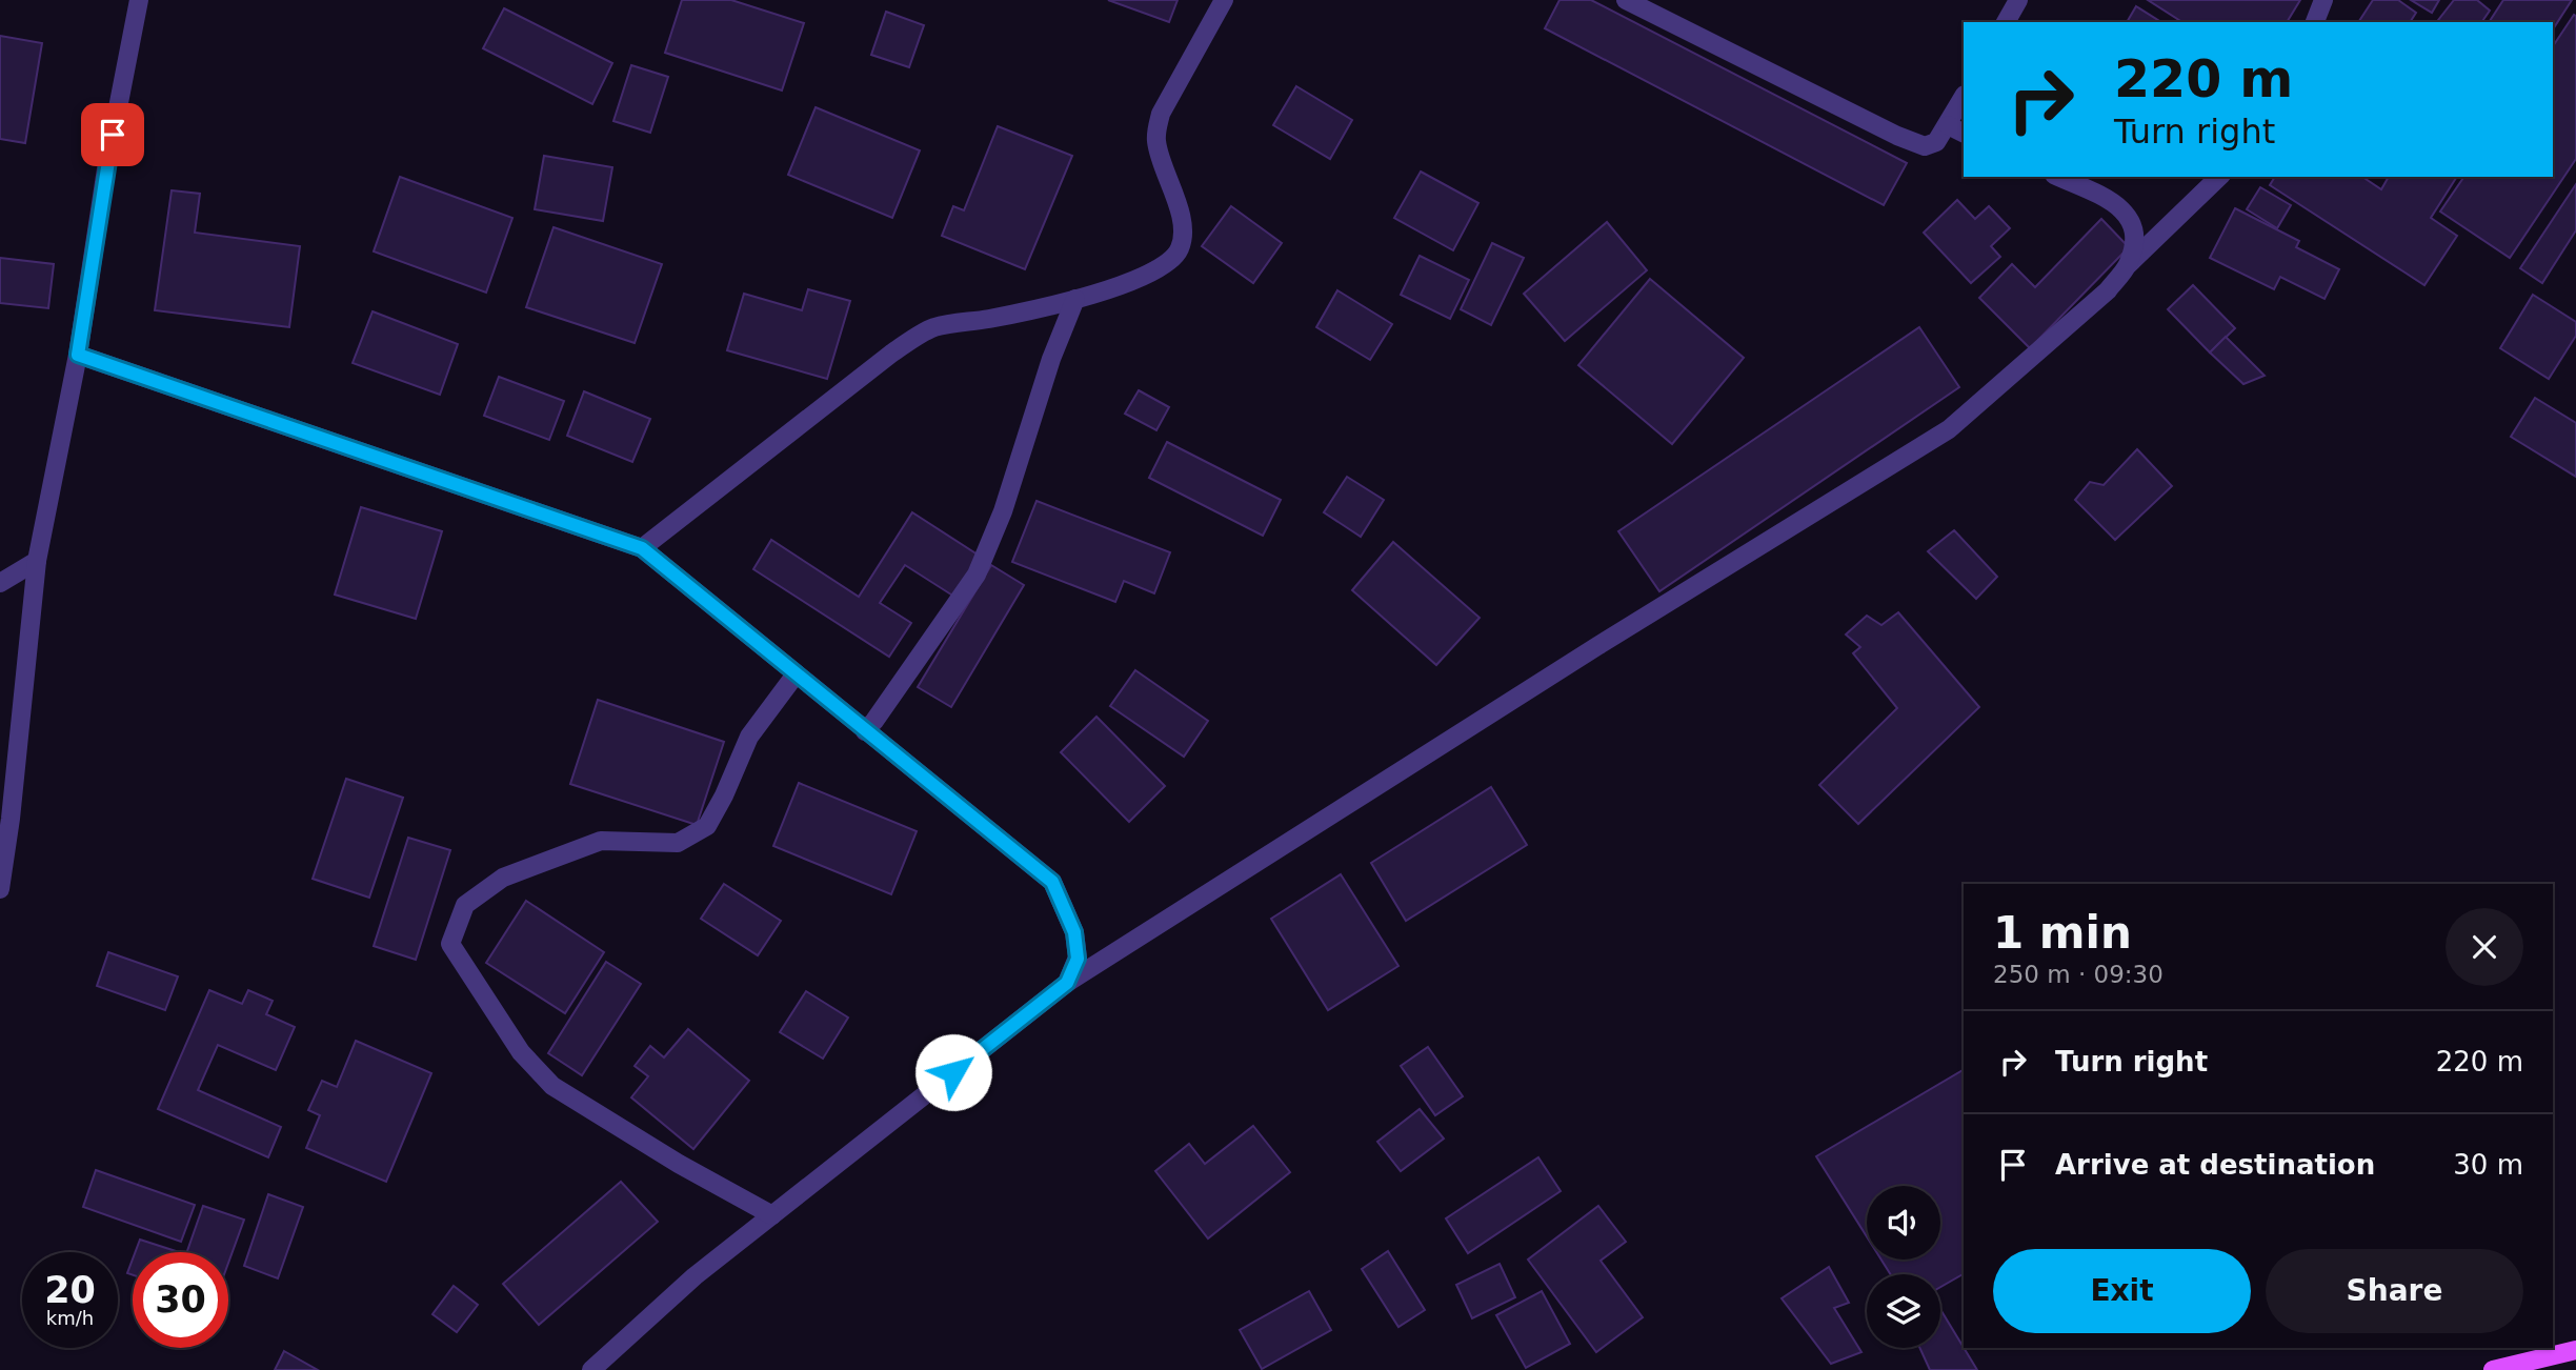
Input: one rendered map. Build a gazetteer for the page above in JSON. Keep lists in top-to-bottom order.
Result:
{
  "page": {
    "turn": ["220 m", "Turn right"],
    "heading": ["1 min", "250 m · 09:30"],
    "list": [
      {
        "name": "Turn right",
        "value": "220 m"
      },
      {
        "name": "Arrive at destination",
        "value": "30 m"
      }
    ],
    "buttons": ["Exit", "Share"],
    "speed": "20 km/h",
    "limit": "30"
  }
}
